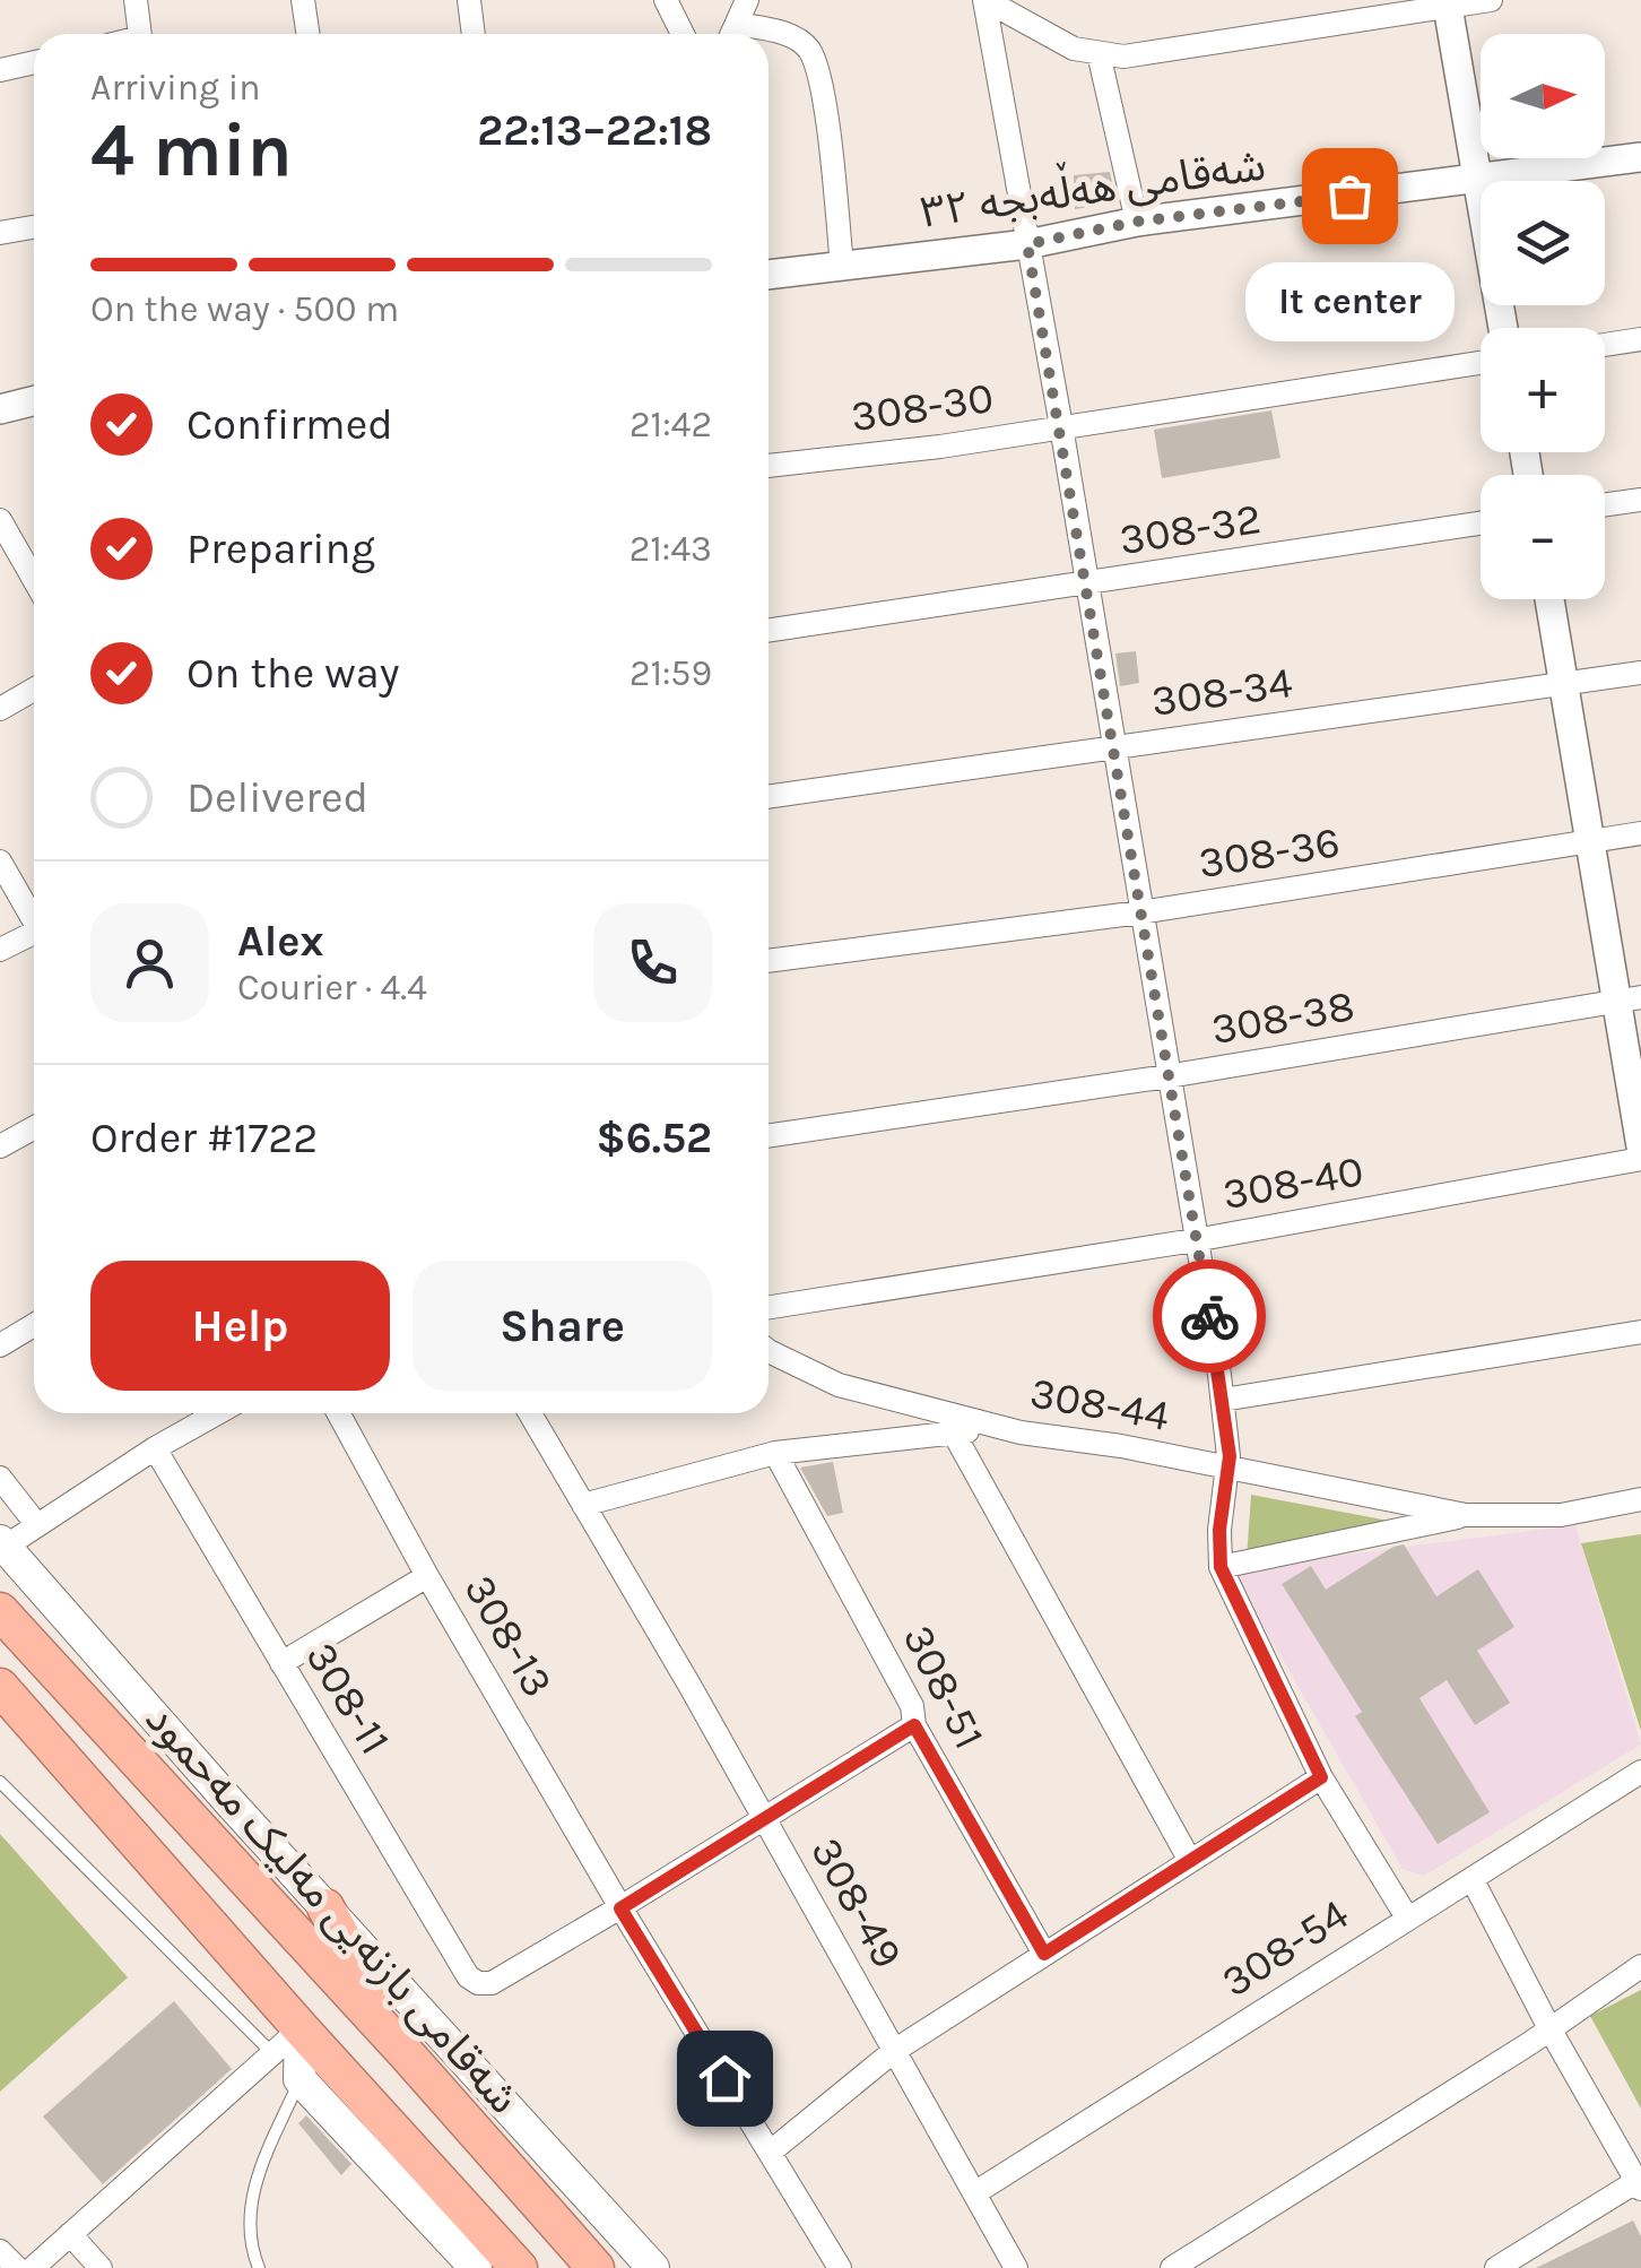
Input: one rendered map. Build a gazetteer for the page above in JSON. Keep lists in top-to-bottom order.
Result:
{
  "streets": {
    "highway": ["شەقامی بازنەیی مەلیک مەحمود"],
    "street": [
      "شەقامی هەڵەبجە ٣٢",
      "308-30",
      "308-32",
      "308-34",
      "308-36",
      "308-38",
      "308-40",
      "308-44",
      "308-13",
      "308-51",
      "308-11",
      "308-49",
      "308-54"
    ]
  },
  "crossings": [
    ["308-13", "308-11"],
    ["308-49", "308-54"]
  ],
  "places": ["It center"],
  "north": "right",
  "page": {
    "map_buttons": ["+", "−"],
    "heading": ["4 min", "Arriving in", "22:13–22:18"],
    "panel": [
      "Alex",
      "Courier · 4.4",
      "Order #1722",
      "$6.52"
    ],
    "bar": "On the way · 500 m",
    "bubble": "It center",
    "list": [
      ["Confirmed", "21:42"],
      ["Preparing", "21:43"],
      ["On the way", "21:59"],
      "Delivered"
    ],
    "buttons": ["Help", "Share"]
  }
}
